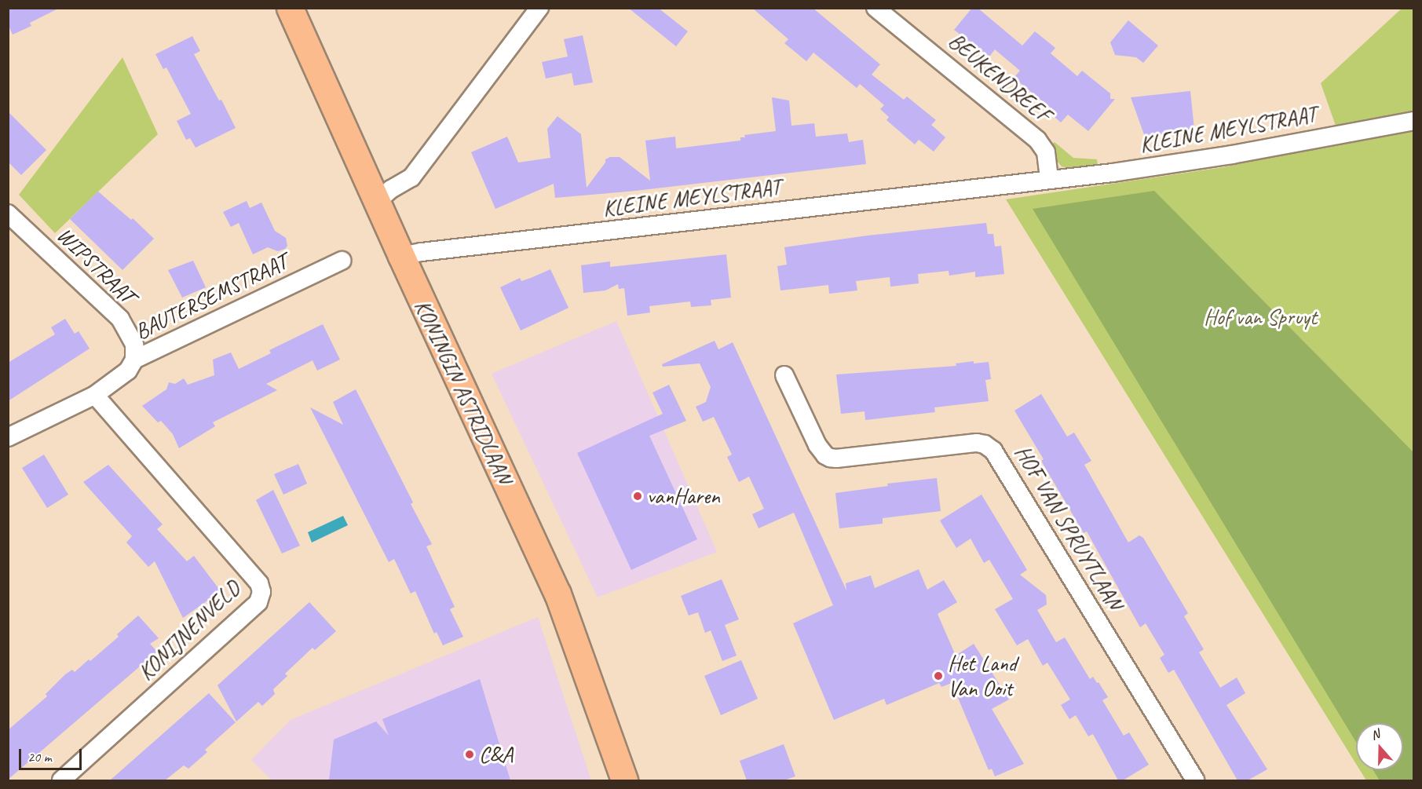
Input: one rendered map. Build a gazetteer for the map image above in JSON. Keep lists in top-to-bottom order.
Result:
{
  "streets": {
    "main road": ["KONINGIN ASTRIDLAAN"],
    "street": [
      "BEUKENDREEF",
      "KLEINE MEYLSTRAAT",
      "WIPSTRAAT",
      "BAUTERSEMSTRAAT",
      "HOF VAN SPRUYTLAAN",
      "KONIJNENVELD"
    ]
  },
  "crossings": [
    ["BEUKENDREEF", "KLEINE MEYLSTRAAT"],
    ["KLEINE MEYLSTRAAT", "KONINGIN ASTRIDLAAN"],
    ["WIPSTRAAT", "BAUTERSEMSTRAAT"],
    ["BAUTERSEMSTRAAT", "KONIJNENVELD"]
  ],
  "parks": ["Hof van Spruyt"],
  "places": ["vanHaren", "Het Land Van Ooit", "C&A"],
  "scale_bar": "20 m",
  "north": "top"
}
